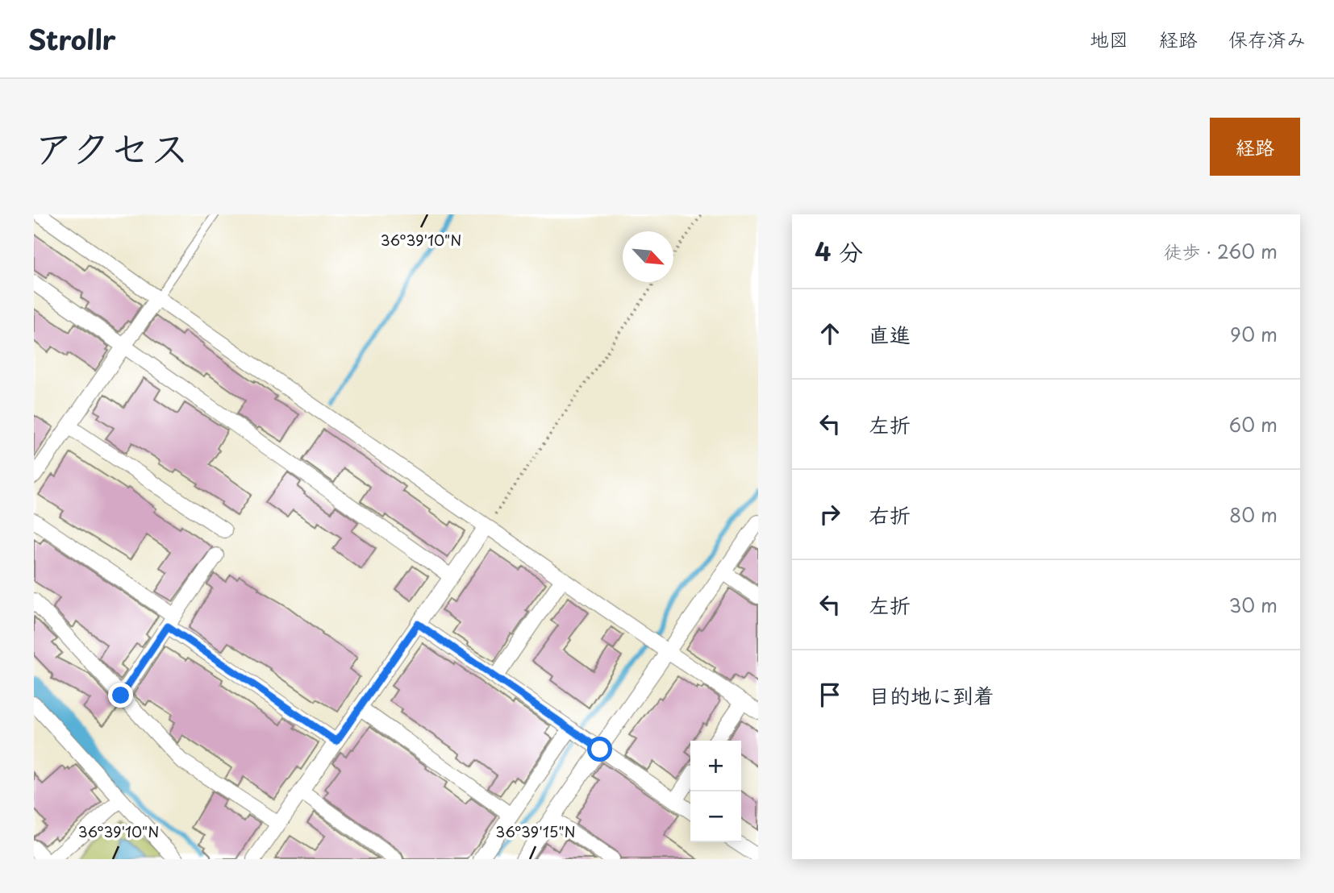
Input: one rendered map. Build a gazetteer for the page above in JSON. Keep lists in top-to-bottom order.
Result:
{
  "north": "bottom right",
  "page": {
    "header": "Strollr",
    "nav": ["地図", "経路", "保存済み"],
    "title": "アクセス",
    "buttons": "経路",
    "heading": ["4 分", "徒歩 · 260 m"],
    "list": [
      ["直進", "90 m"],
      ["左折", "60 m"],
      ["右折", "80 m"],
      ["左折", "30 m"],
      "目的地に到着"
    ],
    "map_buttons": ["+", "−"]
  },
  "coordinates": ["36°39'10\"N", "36°39'15\"N"]
}
